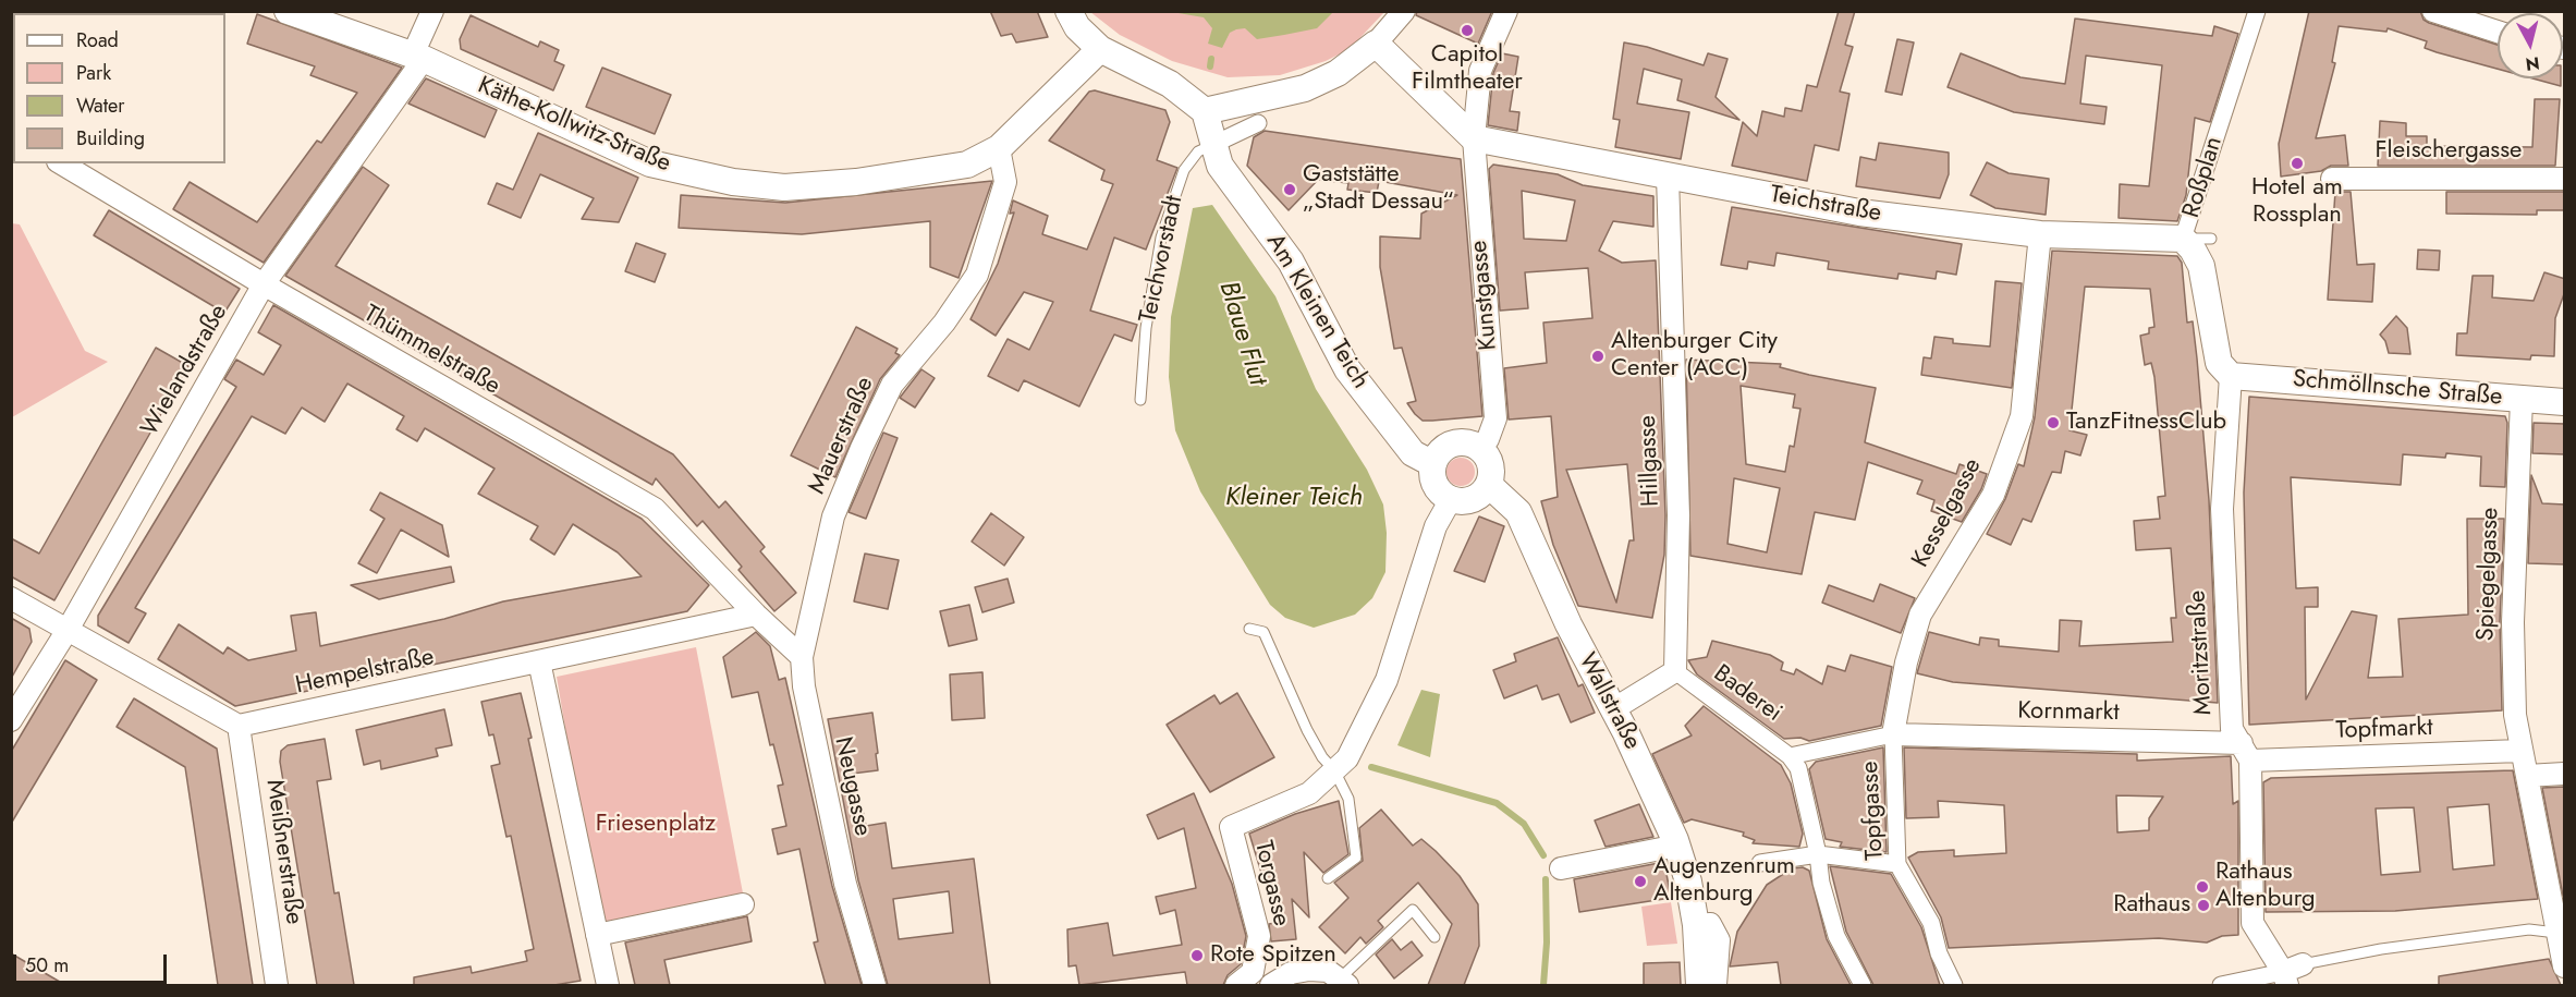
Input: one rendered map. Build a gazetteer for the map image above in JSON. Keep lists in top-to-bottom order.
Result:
{
  "streets": {
    "street": [
      "Käthe-Kollwitz-Straße",
      "Fleischergasse",
      "Roßplan",
      "Teichstraße",
      "Teichvorstadt",
      "Kunstgasse",
      "Am Kleinen Teich",
      "Thümmelstraße",
      "Wielandstraße",
      "Schmöllnsche Straße",
      "Mauerstraße",
      "Hillgasse",
      "Kesselgasse",
      "Spiegelgasse",
      "Moritzstraße",
      "Hempelstraße",
      "Baderei",
      "Wallstraße",
      "Kornmarkt",
      "Topfmarkt",
      "Neugasse",
      "Topfgasse",
      "Meißnerstraße",
      "Torgasse"
    ]
  },
  "crossings": [
    ["Käthe-Kollwitz-Straße", "Wielandstraße"],
    ["Käthe-Kollwitz-Straße", "Mauerstraße"],
    ["Roßplan", "Teichstraße"],
    ["Roßplan", "Schmöllnsche Straße"],
    ["Roßplan", "Moritzstraße"],
    ["Teichstraße", "Kunstgasse"],
    ["Teichstraße", "Hillgasse"],
    ["Teichstraße", "Kesselgasse"],
    ["Teichvorstadt", "Am Kleinen Teich"],
    ["Kunstgasse", "Am Kleinen Teich"],
    ["Kunstgasse", "Wallstraße"],
    ["Am Kleinen Teich", "Wallstraße"],
    ["Thümmelstraße", "Wielandstraße"],
    ["Thümmelstraße", "Hempelstraße"],
    ["Schmöllnsche Straße", "Spiegelgasse"],
    ["Schmöllnsche Straße", "Moritzstraße"],
    ["Mauerstraße", "Neugasse"],
    ["Hillgasse", "Baderei"],
    ["Kesselgasse", "Baderei"],
    ["Kesselgasse", "Kornmarkt"],
    ["Kesselgasse", "Topfgasse"],
    ["Spiegelgasse", "Topfmarkt"],
    ["Moritzstraße", "Kornmarkt"],
    ["Moritzstraße", "Topfmarkt"],
    ["Hempelstraße", "Meißnerstraße"],
    ["Baderei", "Kornmarkt"],
    ["Baderei", "Topfgasse"],
    ["Kornmarkt", "Topfmarkt"],
    ["Kornmarkt", "Topfgasse"]
  ],
  "water": ["Blaue Flut", "Kleiner Teich"],
  "parks": ["Friesenplatz"],
  "places": [
    "Capitol Filmtheater",
    "Hotel am Rossplan",
    "Gaststätte „Stadt Dessau“",
    "Altenburger City Center (ACC)",
    "TanzFitnessClub",
    "Augenzenrum Altenburg",
    "Rathaus Altenburg",
    "Rathaus",
    "Rote Spitzen"
  ],
  "legend": [
    "Road",
    "Park",
    "Water",
    "Building"
  ],
  "scale_bar": "50 m",
  "north": "bottom"
}
